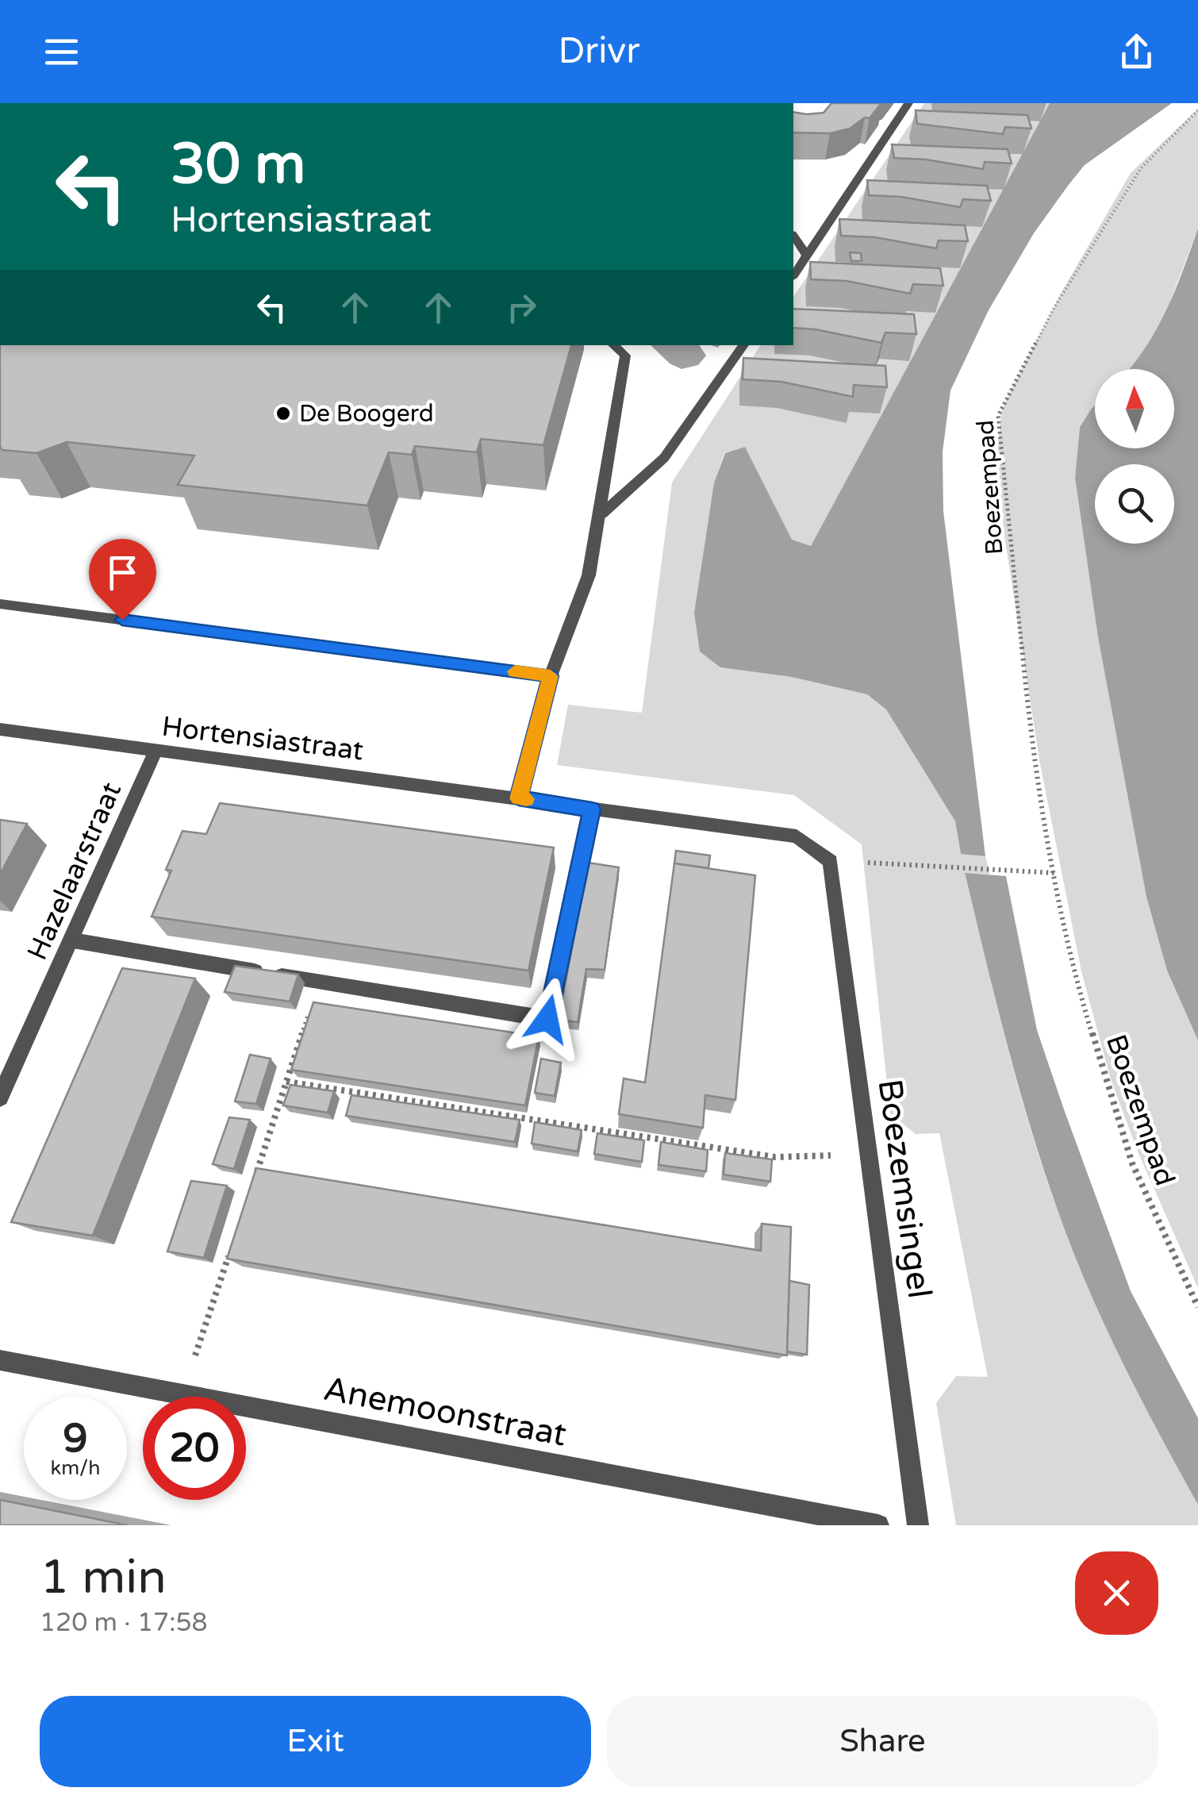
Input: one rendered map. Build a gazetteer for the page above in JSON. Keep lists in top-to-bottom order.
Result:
{
  "streets": {
    "street": [
      "Hortensiastraat",
      "Hazelaarstraat",
      "Boezemsingel",
      "Anemoonstraat"
    ],
    "path": ["Boezempad"]
  },
  "crossings": [
    ["Hortensiastraat", "Hazelaarstraat"],
    ["Hortensiastraat", "Boezemsingel"]
  ],
  "places": ["De Boogerd"],
  "north": "top",
  "page": {
    "header": "Drivr",
    "turn": ["30 m", "Hortensiastraat"],
    "speed": "9 km/h",
    "limit": "20",
    "heading": ["1 min", "120 m · 17:58"],
    "buttons": ["Exit", "Share"]
  }
}
